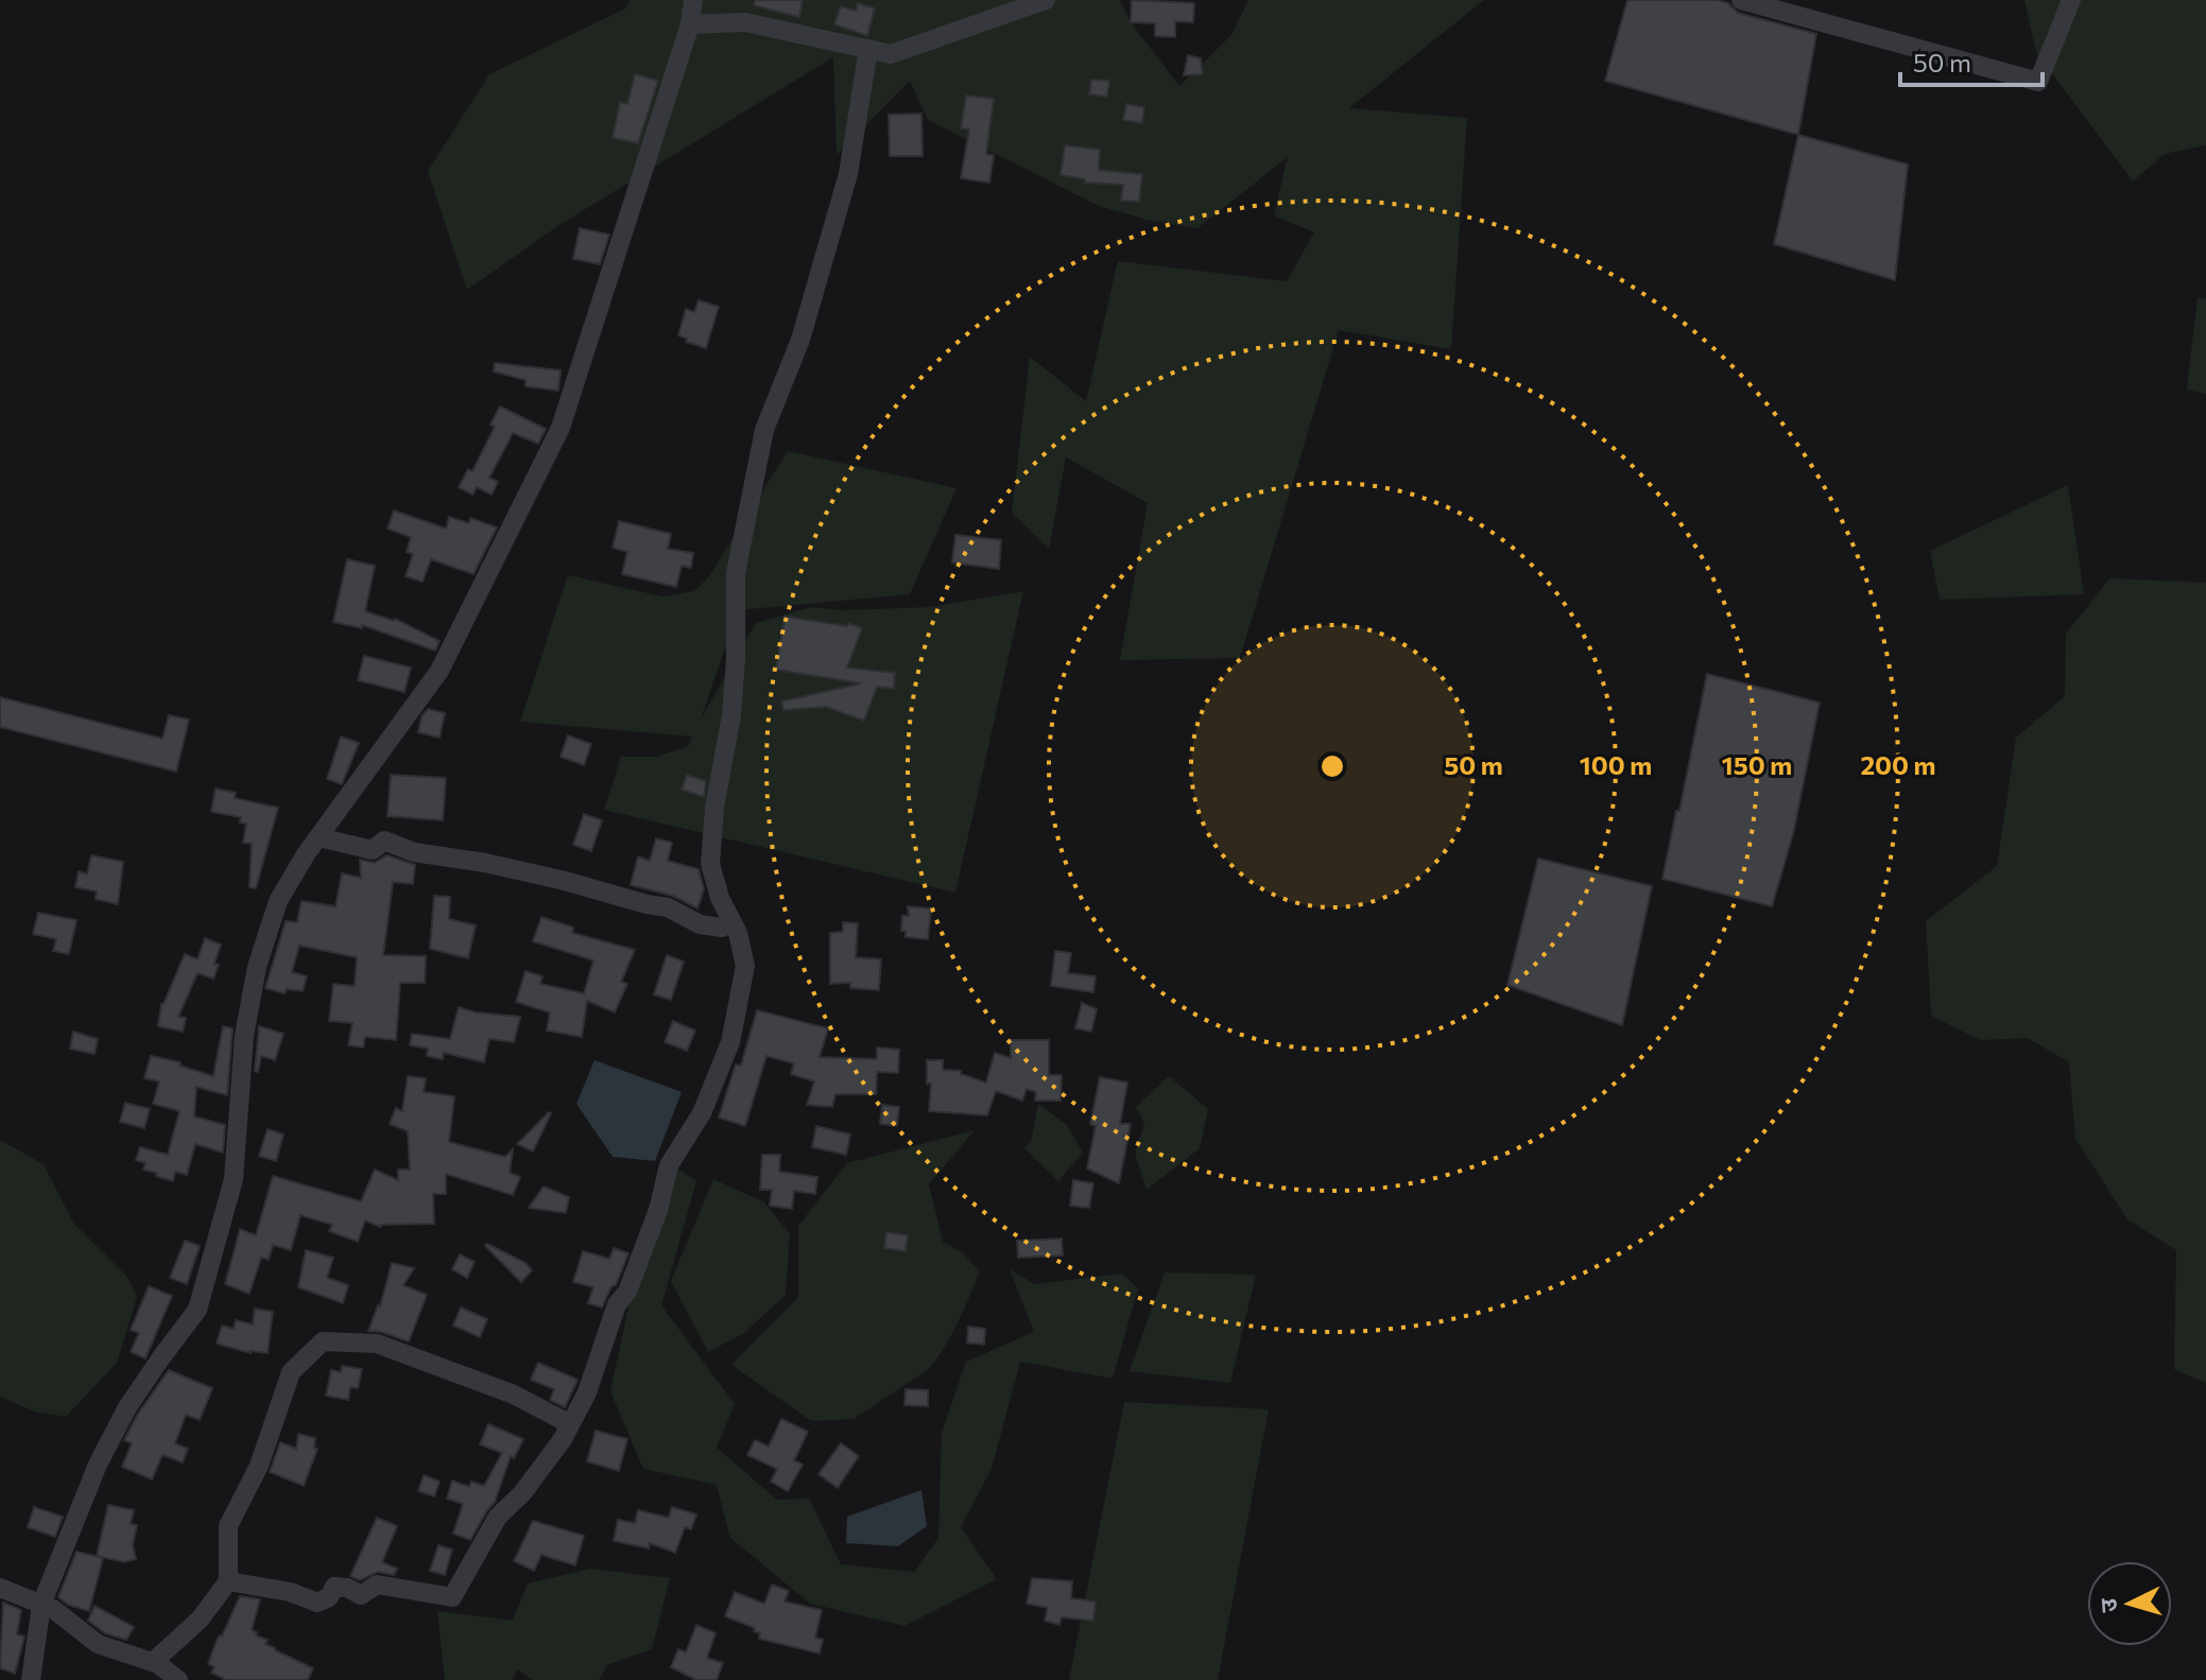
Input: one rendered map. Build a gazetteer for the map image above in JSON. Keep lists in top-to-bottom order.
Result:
{
  "scale_bar": "50 m",
  "north": "left",
  "rings": [
    "50 m",
    "100 m",
    "150 m",
    "200 m"
  ]
}
